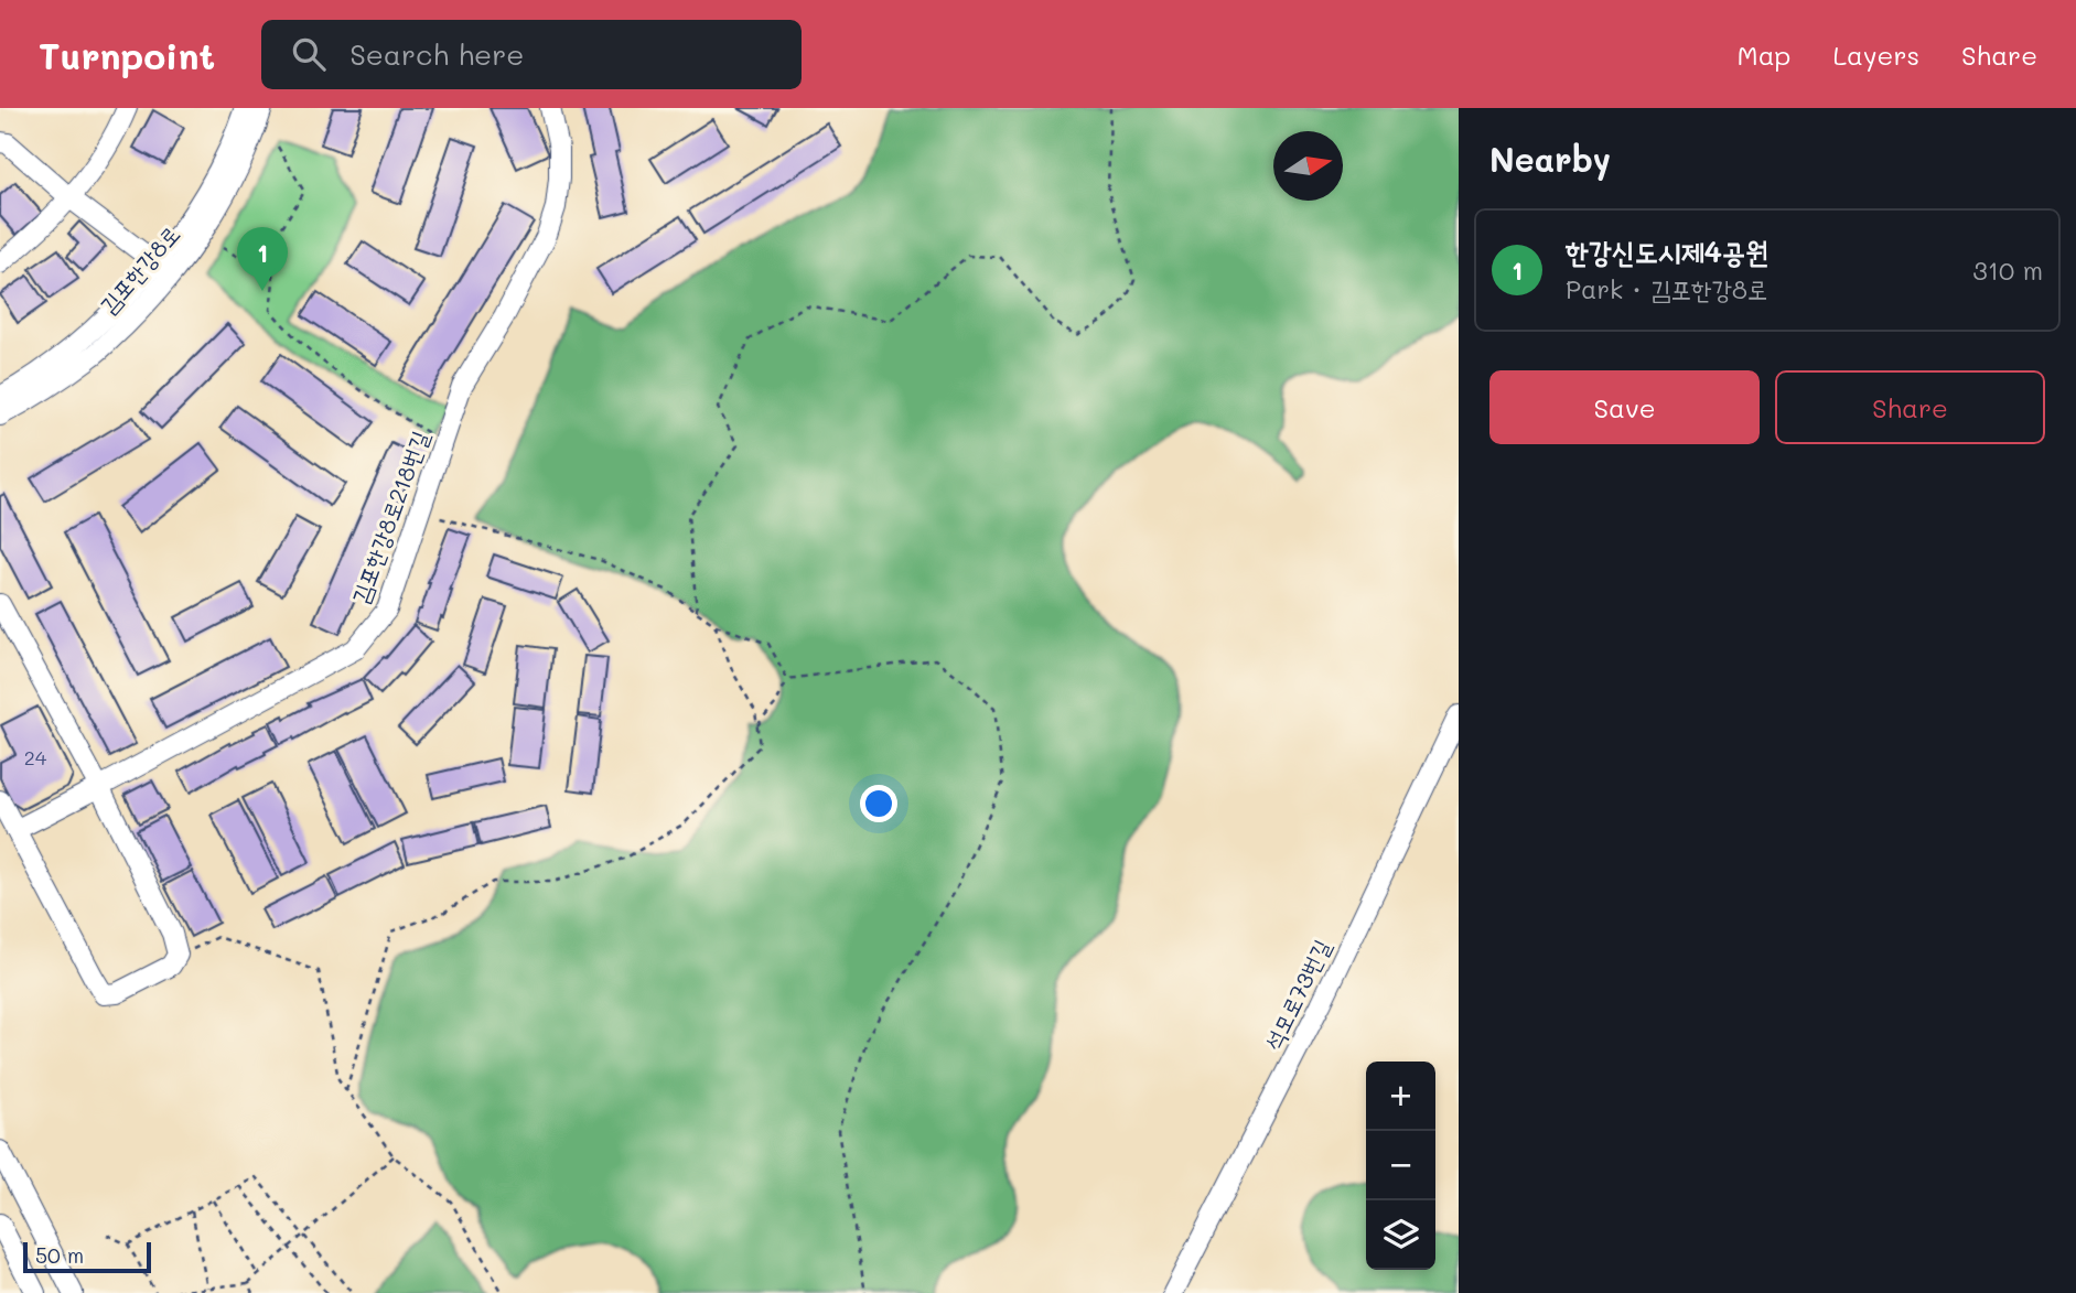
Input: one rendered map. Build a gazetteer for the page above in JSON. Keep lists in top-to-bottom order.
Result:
{
  "streets": {
    "street": ["김포한강8로", "김포한강8로218번길", "석모로73번길"]
  },
  "house_numbers": ["24"],
  "scale_bar": "50 m",
  "north": "right",
  "page": {
    "header": "Turnpoint",
    "search": "Search here",
    "nav": ["Map", "Layers", "Share"],
    "heading": "Nearby",
    "list": [
      {
        "mark": "1",
        "name": "한강신도시제4공원",
        "note": "Park · 김포한강8로",
        "value": "310 m"
      }
    ],
    "pins": "1",
    "buttons": ["Save", "Share"],
    "map_buttons": ["+", "−"],
    "scale": "50 m"
  }
}
